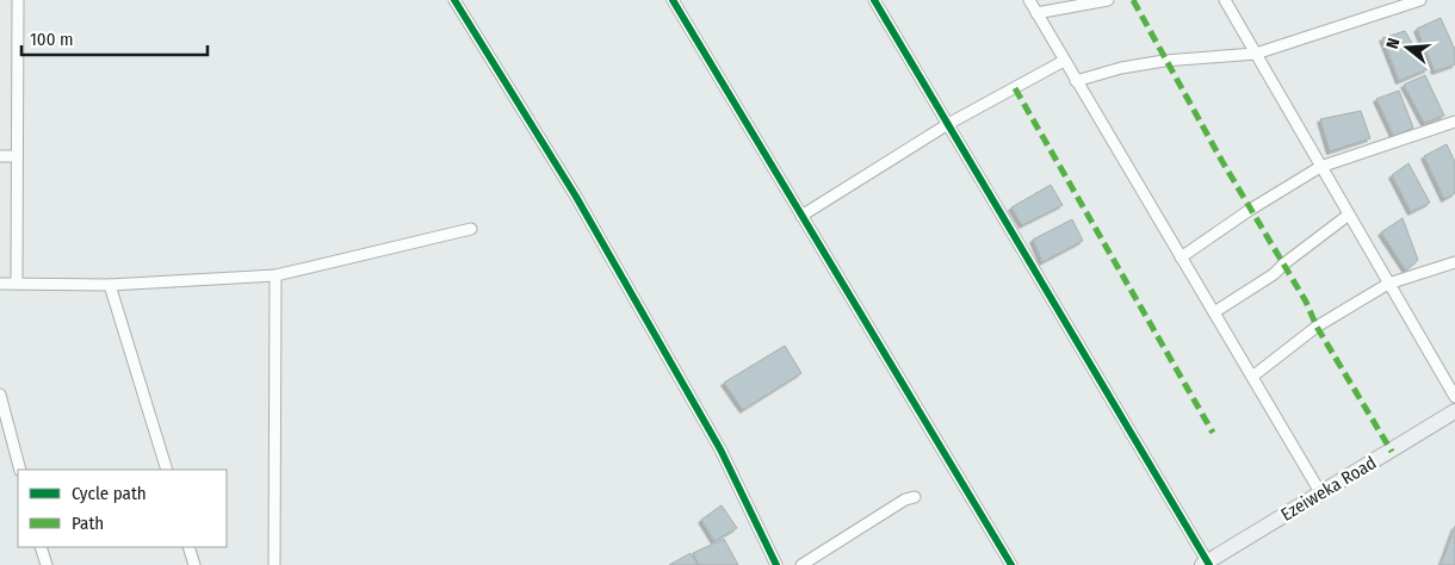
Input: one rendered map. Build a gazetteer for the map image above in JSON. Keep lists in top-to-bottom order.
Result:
{
  "streets": {
    "main road": ["Ezeiweka Road"]
  },
  "legend": ["Cycle path", "Path"],
  "scale_bar": "100 m",
  "north": "left"
}
